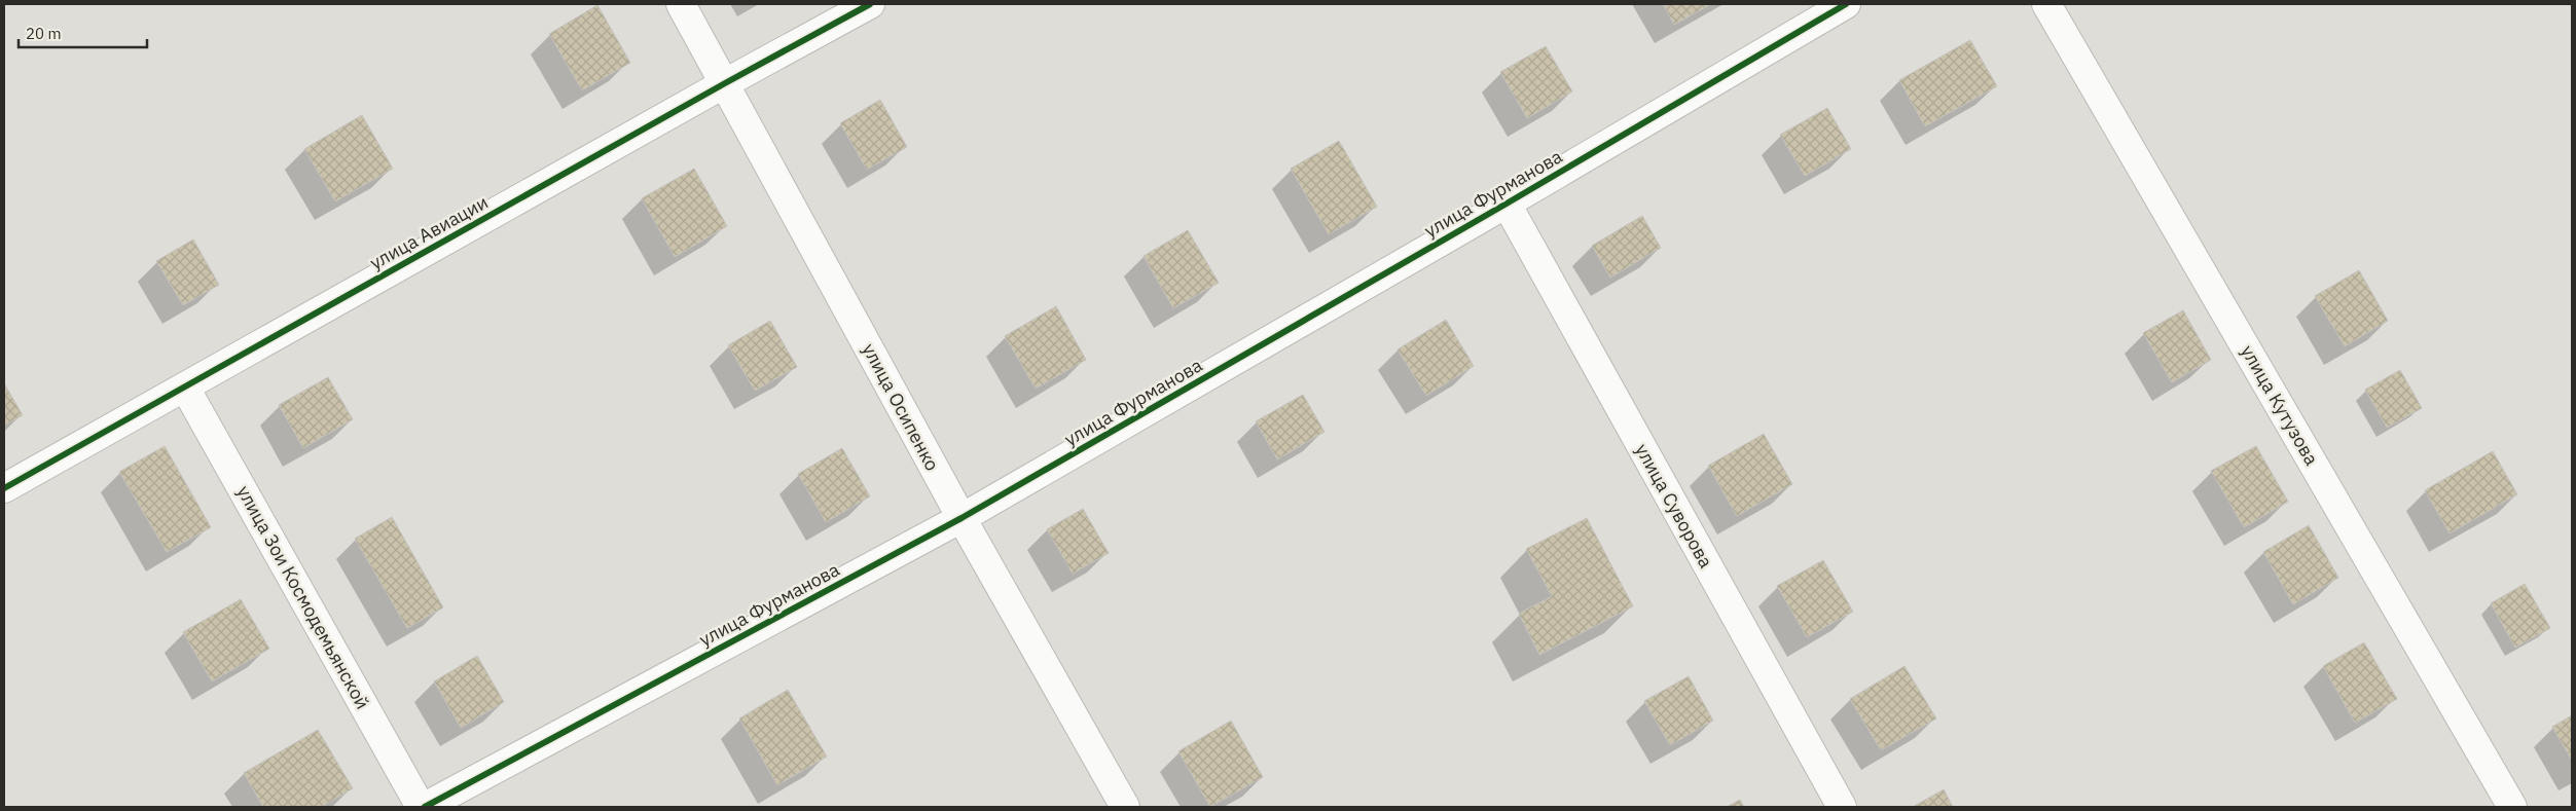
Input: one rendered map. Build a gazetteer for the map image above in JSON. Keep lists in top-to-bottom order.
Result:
{
  "streets": {
    "street": [
      "улица Фурманова",
      "улица Авиации",
      "улица Кутузова",
      "улица Осипенко",
      "улица Суворова",
      "улица Зои Космодемьянской"
    ]
  },
  "crossings": [
    ["улица Фурманова", "улица Осипенко"],
    ["улица Фурманова", "улица Суворова"],
    ["улица Фурманова", "улица Зои Космодемьянской"],
    ["улица Авиации", "улица Осипенко"],
    ["улица Авиации", "улица Зои Космодемьянской"]
  ],
  "scale_bar": "20 m"
}
